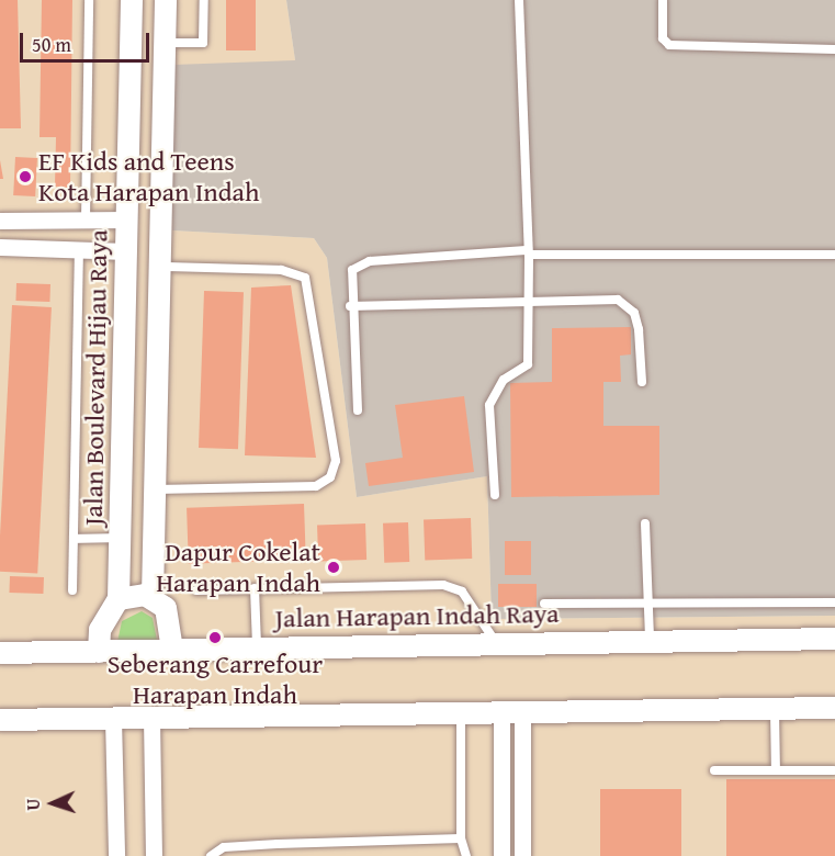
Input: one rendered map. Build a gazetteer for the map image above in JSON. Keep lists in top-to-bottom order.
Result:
{
  "streets": {
    "street": ["Jalan Boulevard Hijau Raya", "Jalan Harapan Indah Raya"]
  },
  "places": ["EF Kids and Teens Kota Harapan Indah", "Dapur Cokelat Harapan Indah", "Seberang Carrefour Harapan Indah"],
  "scale_bar": "50 m",
  "north": "left"
}
